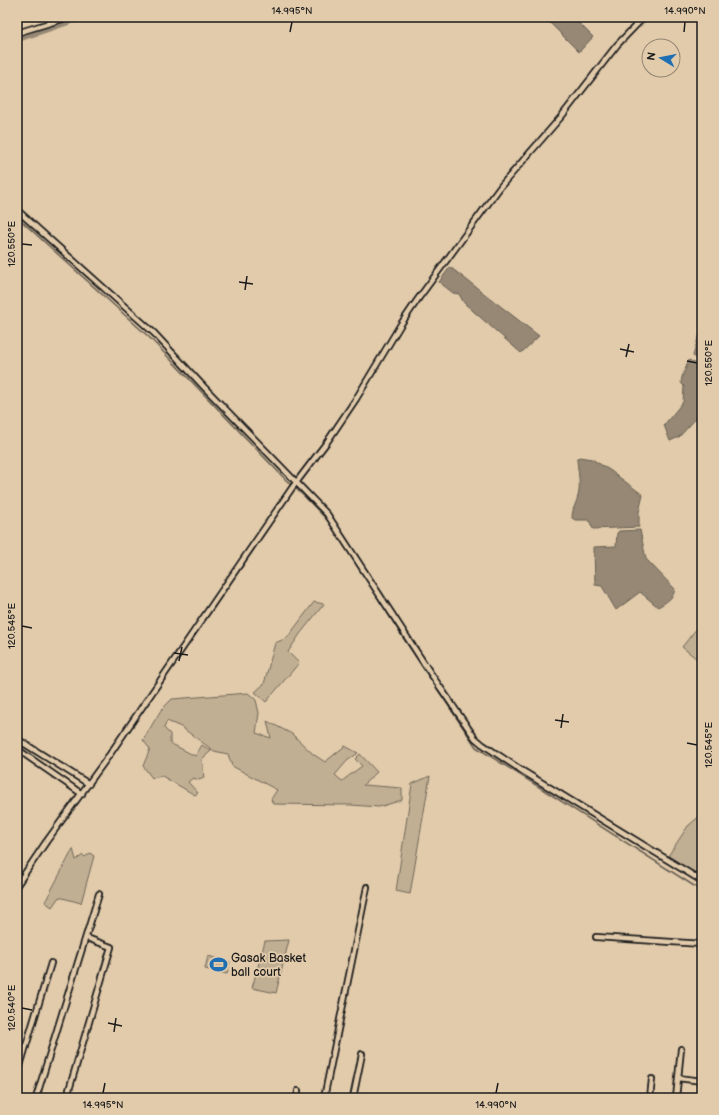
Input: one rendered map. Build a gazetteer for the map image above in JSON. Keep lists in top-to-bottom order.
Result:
{
  "places": {
    "sports": ["Gasak Basket ball court"]
  },
  "north": "left",
  "coordinates": [
    "14.995°N",
    "14.990°N",
    "120.550°E",
    "120.545°E",
    "120.540°E"
  ]
}
